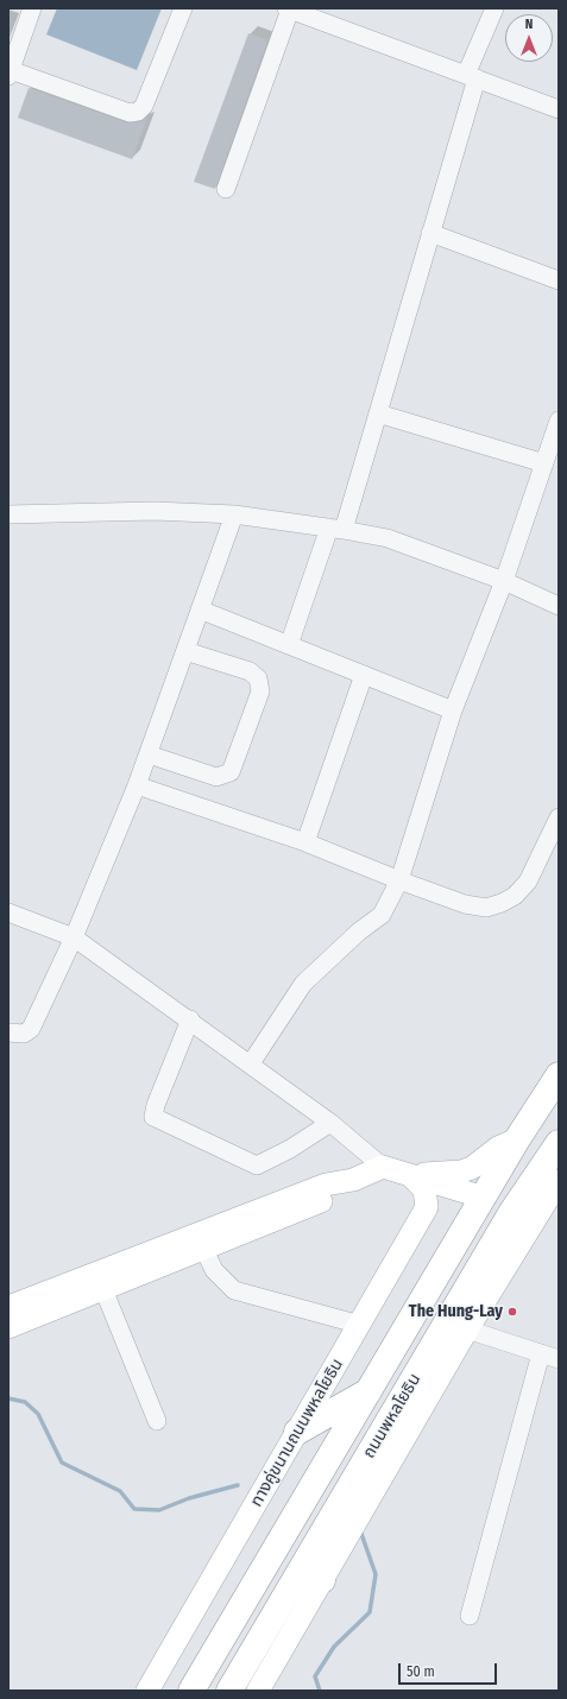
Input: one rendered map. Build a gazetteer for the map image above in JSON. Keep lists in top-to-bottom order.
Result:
{
  "streets": {
    "highway": ["ถนนพหลโยธิน"],
    "main road": ["ทางคู่ขนานถนนพหลโยธิน"]
  },
  "places": ["The Hung-Lay"],
  "scale_bar": "50 m",
  "north": "top"
}
